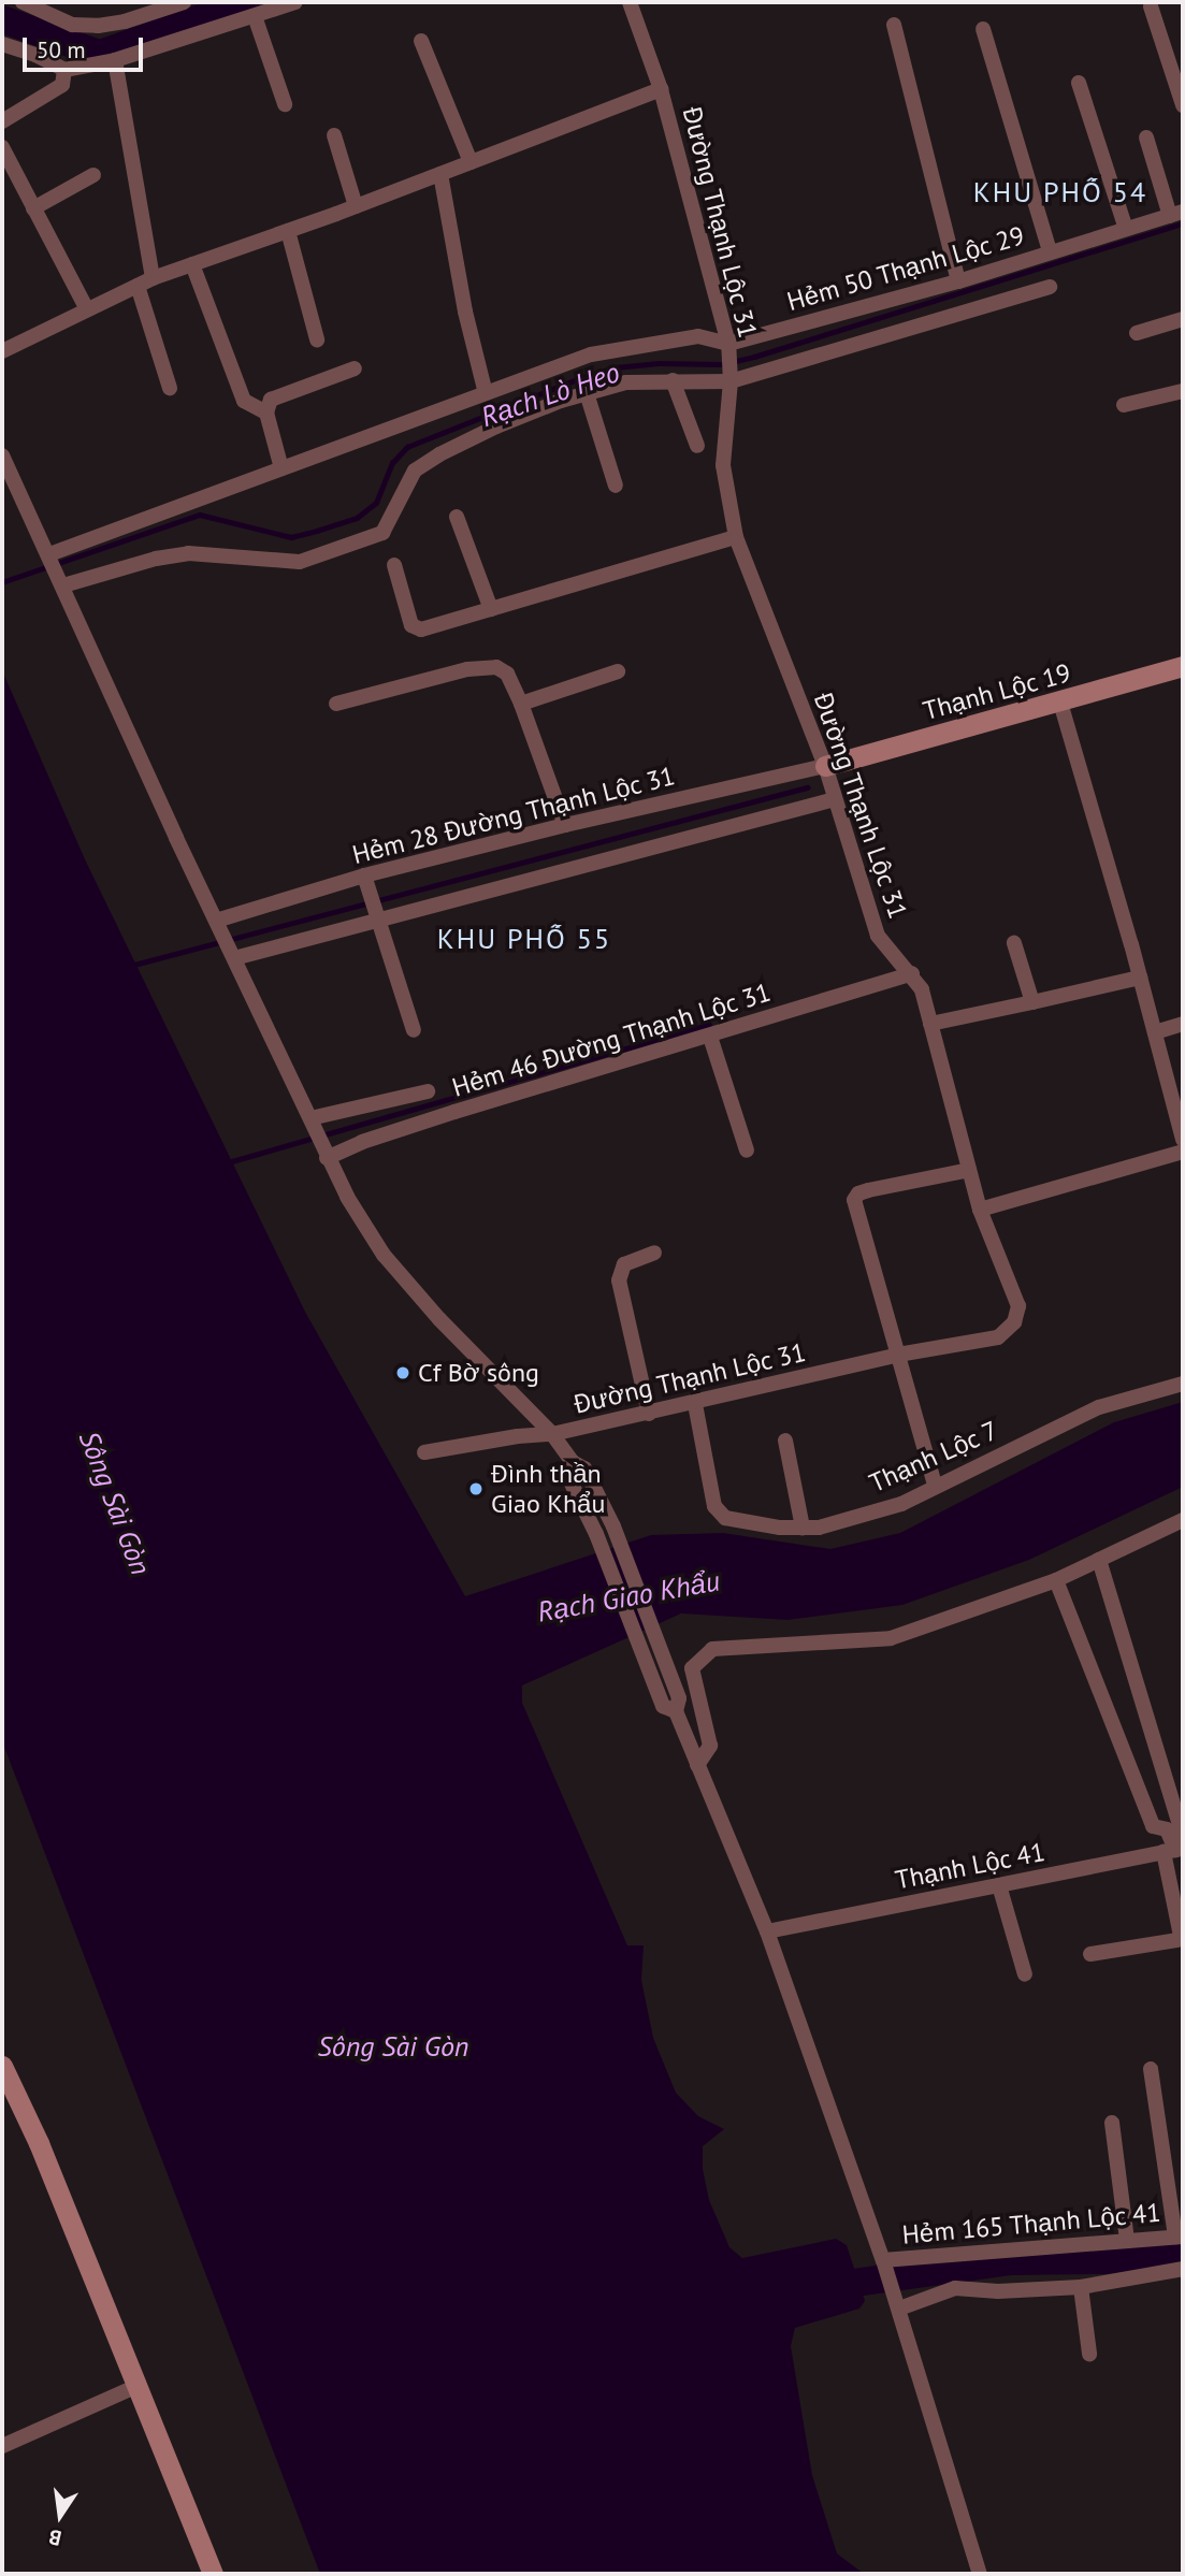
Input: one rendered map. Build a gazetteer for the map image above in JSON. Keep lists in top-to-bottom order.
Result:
{
  "streets": {
    "street": [
      "Đường Thạnh Lộc 31",
      "Hẻm 50 Thạnh Lộc 29",
      "Thạnh Lộc 19",
      "Hẻm 28 Đường Thạnh Lộc 31",
      "Hẻm 46 Đường Thạnh Lộc 31",
      "Thạnh Lộc 7",
      "Thạnh Lộc 41",
      "Hẻm 165 Thạnh Lộc 41"
    ]
  },
  "crossings": [
    ["Đường Thạnh Lộc 31", "Hẻm 50 Thạnh Lộc 29"],
    ["Đường Thạnh Lộc 31", "Thạnh Lộc 19"],
    ["Đường Thạnh Lộc 31", "Hẻm 28 Đường Thạnh Lộc 31"],
    ["Đường Thạnh Lộc 31", "Hẻm 46 Đường Thạnh Lộc 31"],
    ["Đường Thạnh Lộc 31", "Thạnh Lộc 7"],
    ["Thạnh Lộc 19", "Hẻm 28 Đường Thạnh Lộc 31"]
  ],
  "districts": ["KHU PHỐ 54", "KHU PHỐ 55"],
  "water": ["Rạch Lò Heo", "Sông Sài Gòn", "Rạch Giao Khẩu"],
  "places": ["Cf Bờ sông", "Đình thần Giao Khẩu"],
  "scale_bar": "50 m",
  "north": "bottom"
}
